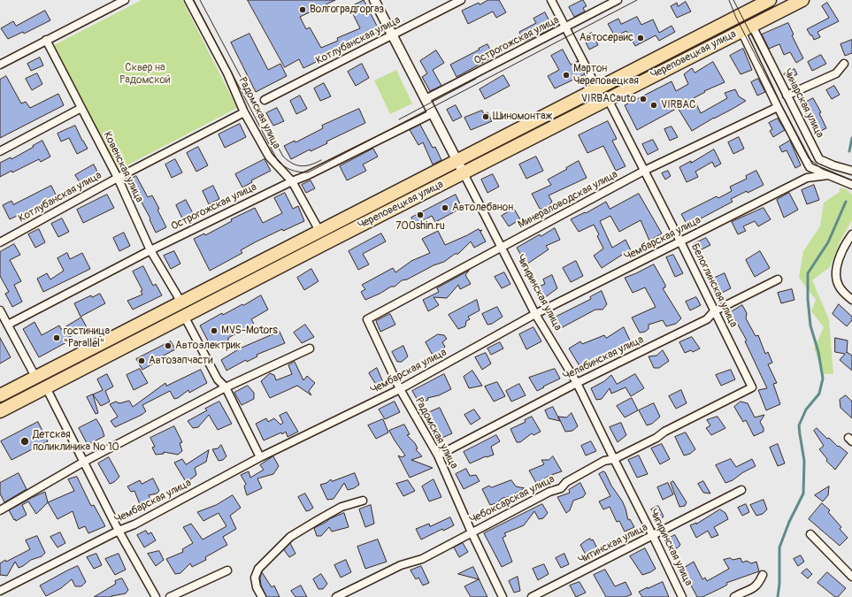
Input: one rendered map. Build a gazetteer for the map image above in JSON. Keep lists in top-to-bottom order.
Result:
{
  "streets": {
    "highway": ["Череповецкая улица"],
    "street": [
      "Котлубанская улица",
      "Острогожская улица",
      "Чинарская улица",
      "Радомская улица",
      "Ковенская улица",
      "Минераловодская улица",
      "Чембарская улица",
      "Белоглинская улица",
      "Чигиринская улица",
      "Челябинская улица",
      "Чебоксарская улица",
      "Читинская улица"
    ]
  },
  "crossings": [
    ["Котлубанская улица", "Радомская улица"],
    ["Котлубанская улица", "Ковенская улица"],
    ["Котлубанская улица", "Чигиринская улица"],
    ["Острогожская улица", "Радомская улица"],
    ["Острогожская улица", "Ковенская улица"],
    ["Острогожская улица", "Чигиринская улица"],
    ["Череповецкая улица", "Чинарская улица"],
    ["Череповецкая улица", "Радомская улица"],
    ["Череповецкая улица", "Ковенская улица"],
    ["Череповецкая улица", "Белоглинская улица"],
    ["Череповецкая улица", "Чигиринская улица"],
    ["Радомская улица", "Минераловодская улица"],
    ["Радомская улица", "Чембарская улица"],
    ["Радомская улица", "Челябинская улица"],
    ["Радомская улица", "Чебоксарская улица"],
    ["Минераловодская улица", "Белоглинская улица"],
    ["Минераловодская улица", "Чигиринская улица"],
    ["Чембарская улица", "Белоглинская улица"],
    ["Чембарская улица", "Чигиринская улица"],
    ["Белоглинская улица", "Челябинская улица"],
    ["Белоглинская улица", "Чебоксарская улица"],
    ["Чигиринская улица", "Челябинская улица"],
    ["Чигиринская улица", "Чебоксарская улица"],
    ["Чигиринская улица", "Читинская улица"]
  ],
  "parks": ["Сквер на Радомской"],
  "places": [
    "Волгоградгоргаз",
    "Автосервис",
    "Мартон Череповецкая",
    "VIRBACauto",
    "VIRBAC",
    "Шиномонтаж",
    "Автолебанон",
    "700shin.ru",
    "MVS-Motors",
    "гостиница \"Parallel\"",
    "Автоэлектрик",
    "Автозапчасти",
    "Детская поликлиника № 10"
  ]
}
